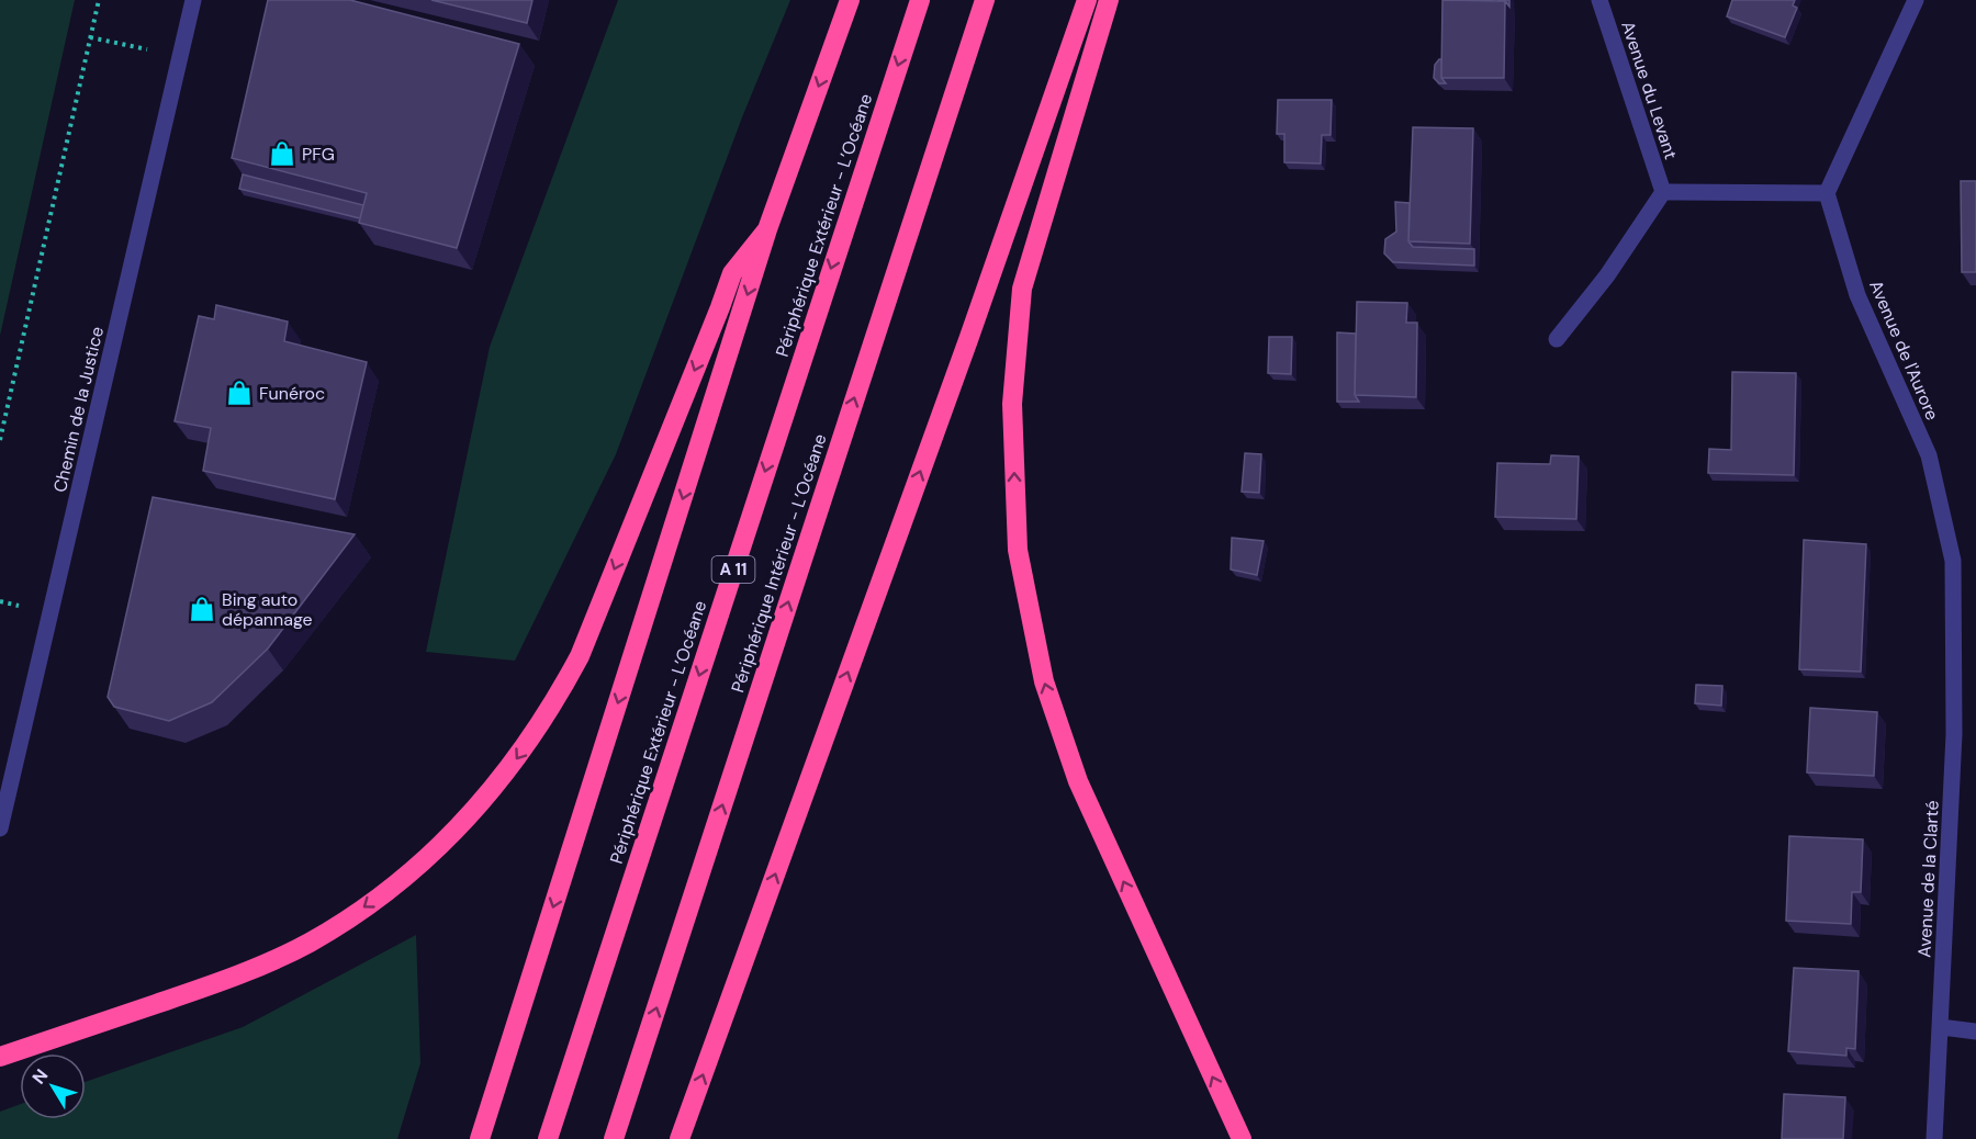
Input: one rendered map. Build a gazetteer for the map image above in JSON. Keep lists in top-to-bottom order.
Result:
{
  "streets": {
    "highway": ["Périphérique Extérieur - L’Océane", "Périphérique Intérieur - L’Océane", "A 11"],
    "street": [
      "Avenue du Levant",
      "Avenue de l'Aurore",
      "Chemin de la Justice",
      "Avenue de la Clarté"
    ]
  },
  "crossings": [
    ["Avenue de l'Aurore", "Avenue de la Clarté"]
  ],
  "places": {
    "shop": ["PFG", "Funéroc", "Bing auto dépannage"]
  },
  "north": "top left"
}
